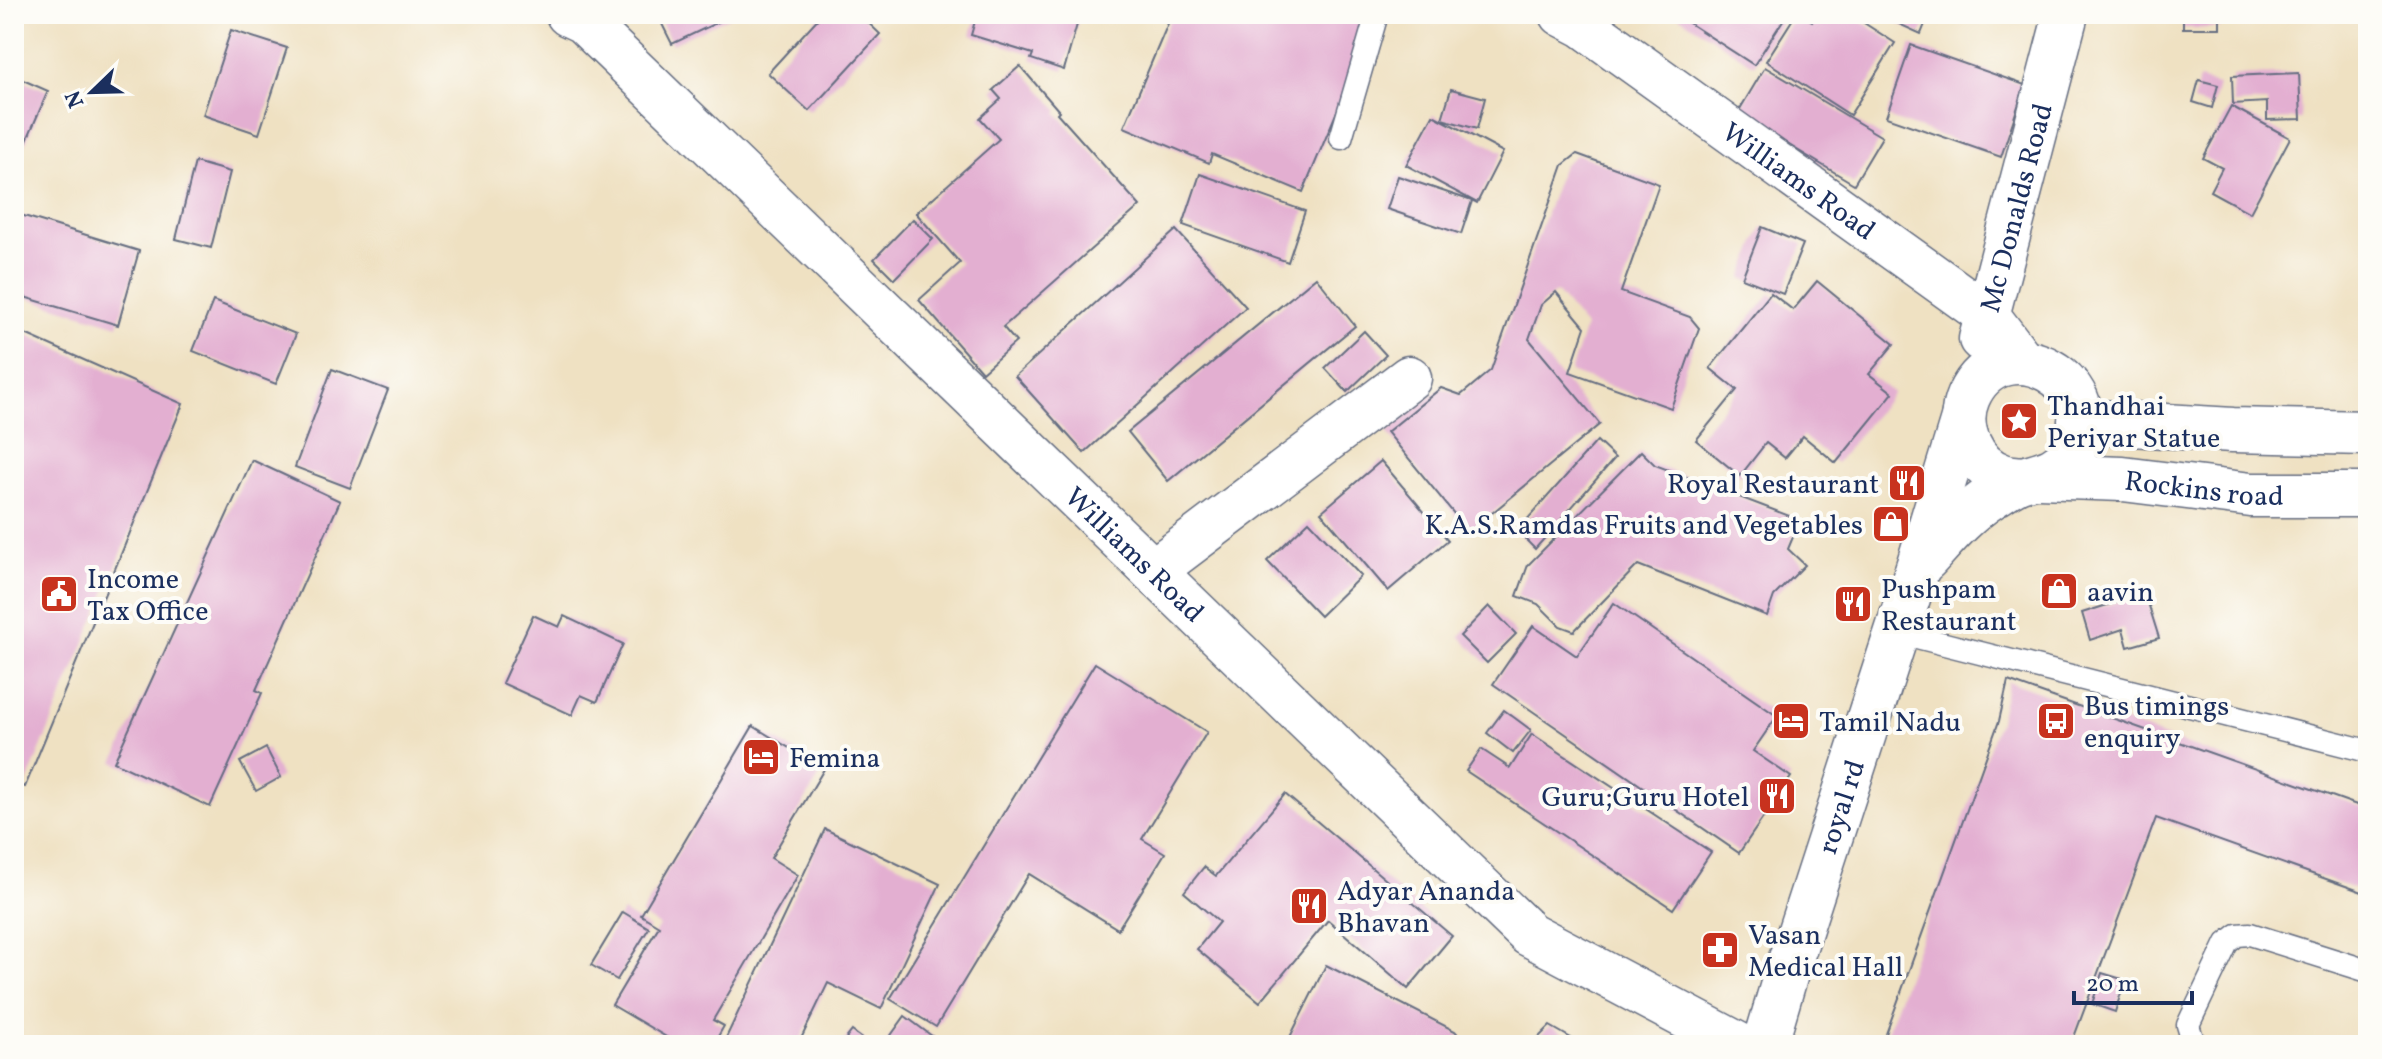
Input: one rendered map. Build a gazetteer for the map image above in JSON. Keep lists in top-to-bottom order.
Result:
{
  "streets": {
    "street": [
      "Williams Road",
      "Mc Donalds Road",
      "Rockins road",
      "royal rd"
    ]
  },
  "crossings": [
    ["Williams Road", "Mc Donalds Road"],
    ["Williams Road", "Rockins road"],
    ["Mc Donalds Road", "Rockins road"],
    ["Mc Donalds Road", "royal rd"]
  ],
  "places": {
    "place": ["Thandhai Periyar Statue"],
    "restaurant": [
      "Royal Restaurant",
      "Pushpam Restaurant",
      "Guru;Guru Hotel",
      "Adyar Ananda Bhavan"
    ],
    "shop": ["K.A.S.Ramdas Fruits and Vegetables", "aavin"],
    "public building": ["Income Tax Office"],
    "hotel": ["Tamil Nadu", "Femina"],
    "bus stop": ["Bus timings enquiry"],
    "pharmacy": ["Vasan Medical Hall"]
  },
  "scale_bar": "20 m",
  "north": "bottom left"
}
